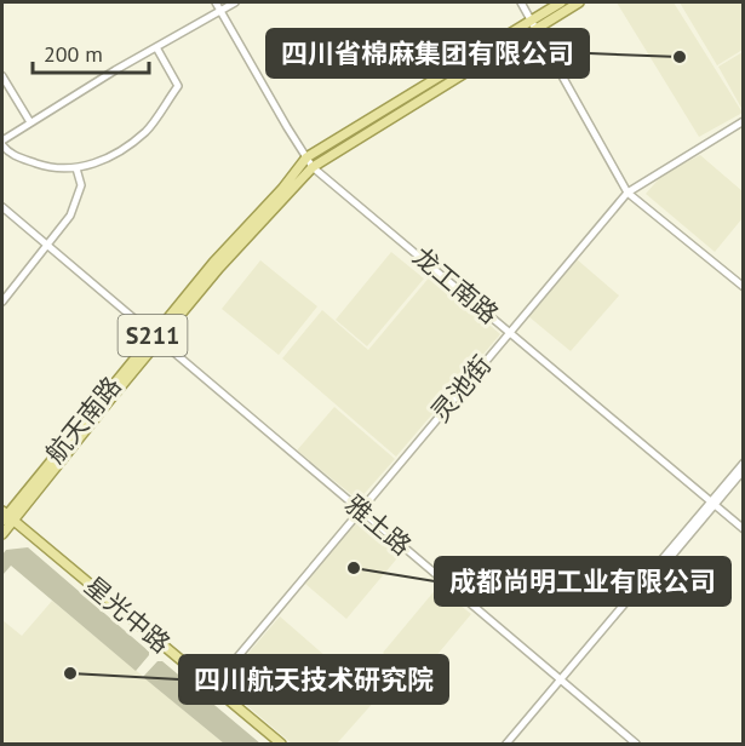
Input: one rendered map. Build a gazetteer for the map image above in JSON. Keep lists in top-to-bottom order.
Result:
{
  "streets": {
    "main road": ["S211", "航天南路", "星光中路"],
    "street": ["龙工南路", "灵池街", "雅土路"]
  },
  "crossings": [
    ["龙工南路", "灵池街"],
    ["龙工南路", "航天南路"],
    ["S211", "航天南路"],
    ["S211", "星光中路"],
    ["灵池街", "雅土路"],
    ["灵池街", "星光中路"],
    ["航天南路", "雅土路"],
    ["航天南路", "星光中路"]
  ],
  "places": ["四川省棉麻集团有限公司", "成都尚明工业有限公司", "四川航天技术研究院"],
  "scale_bar": "200 m"
}
